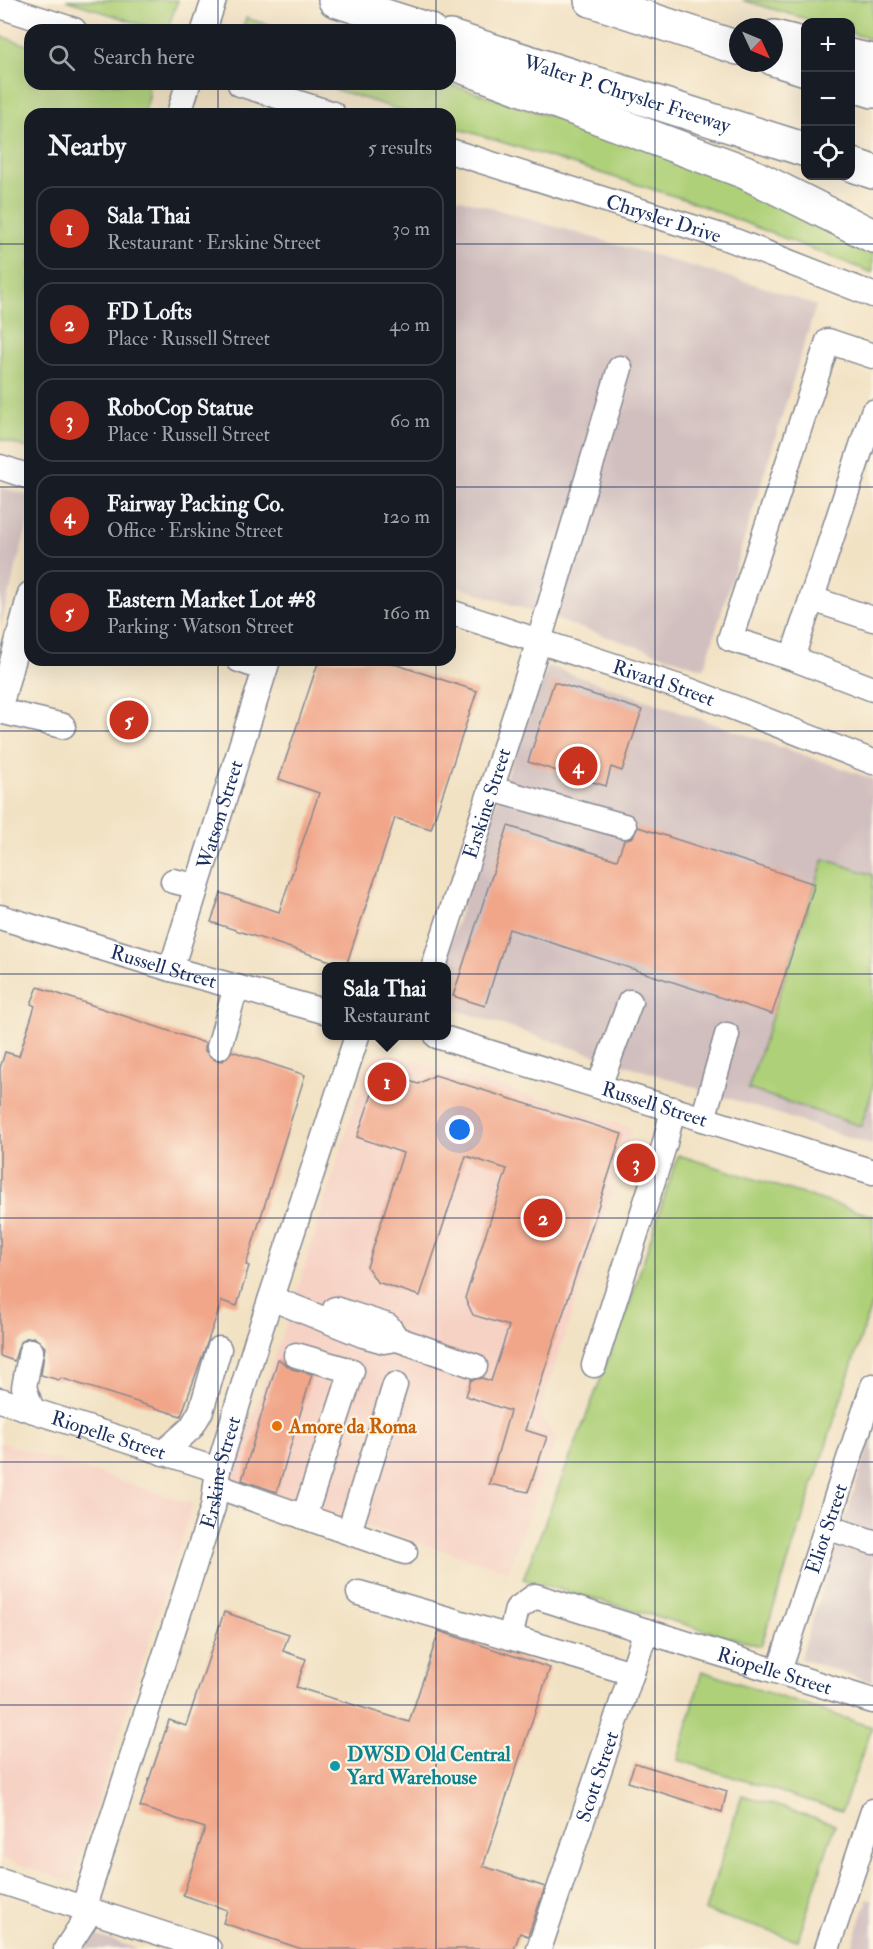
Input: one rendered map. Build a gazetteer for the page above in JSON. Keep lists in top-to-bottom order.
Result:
{
  "streets": {
    "highway": ["Walter P. Chrysler Freeway"],
    "street": [
      "Chrysler Drive",
      "Rivard Street",
      "Erskine Street",
      "Watson Street",
      "Russell Street",
      "Riopelle Street",
      "Eliot Street",
      "Scott Street"
    ]
  },
  "crossings": [
    ["Rivard Street", "Erskine Street"],
    ["Erskine Street", "Riopelle Street"],
    ["Watson Street", "Russell Street"],
    ["Riopelle Street", "Eliot Street"],
    ["Riopelle Street", "Scott Street"]
  ],
  "places": ["Amore da Roma", "DWSD Old Central Yard Warehouse"],
  "north": "bottom right",
  "page": {
    "map_buttons": ["+", "−"],
    "search": "Search here",
    "heading": ["Nearby", "5 results"],
    "list": [
      {
        "mark": "1",
        "name": "Sala Thai",
        "note": "Restaurant · Erskine Street",
        "value": "30 m"
      },
      {
        "mark": "2",
        "name": "FD Lofts",
        "note": "Place · Russell Street",
        "value": "40 m"
      },
      {
        "mark": "3",
        "name": "RoboCop Statue",
        "note": "Place · Russell Street",
        "value": "60 m"
      },
      {
        "mark": "4",
        "name": "Fairway Packing Co.",
        "note": "Office · Erskine Street",
        "value": "120 m"
      },
      {
        "mark": "5",
        "name": "Eastern Market Lot #8",
        "note": "Parking · Watson Street",
        "value": "160 m"
      }
    ],
    "pins": [
      "5",
      "4",
      "1",
      "3",
      "2"
    ],
    "popup": ["Sala Thai", "Restaurant"]
  }
}
